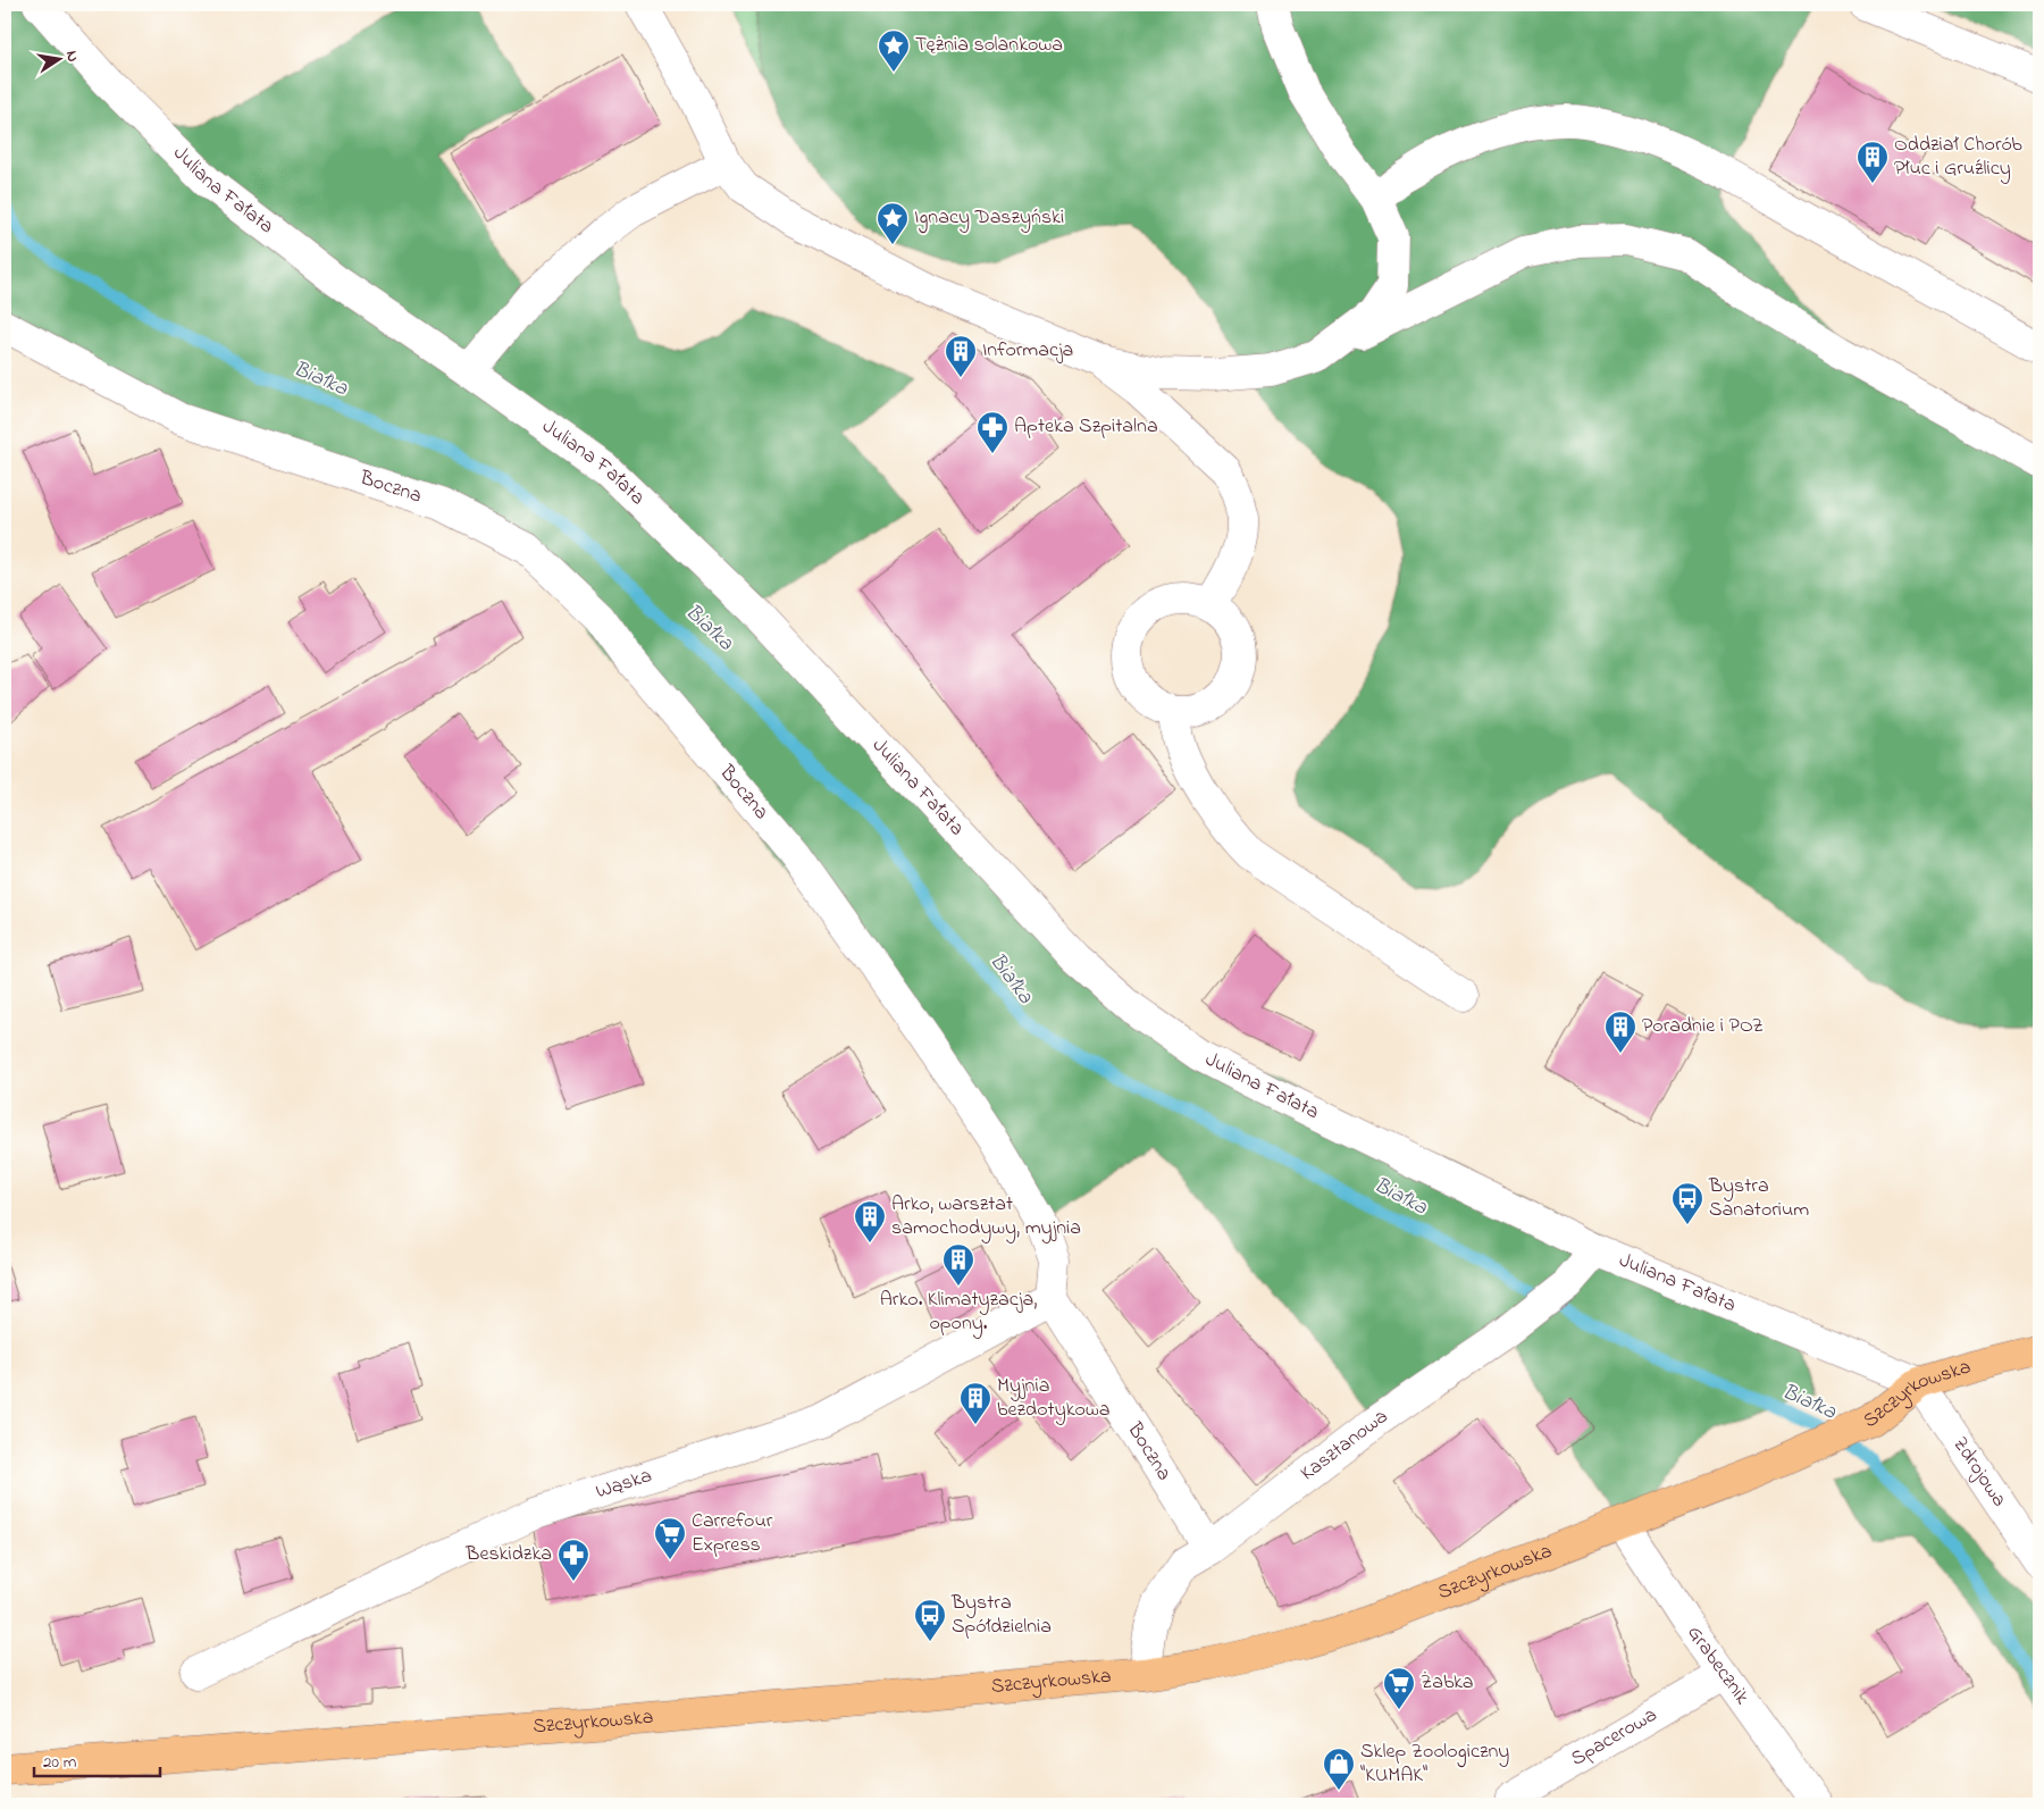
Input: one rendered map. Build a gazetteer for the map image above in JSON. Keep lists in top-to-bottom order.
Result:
{
  "streets": {
    "main road": ["Szczyrkowska"],
    "street": [
      "Juliana Fałata",
      "Boczna",
      "Kasztanowa",
      "Zdrojowa",
      "Wąska",
      "Grabecznik",
      "Spacerowa"
    ]
  },
  "crossings": [
    ["Juliana Fałata", "Szczyrkowska"],
    ["Juliana Fałata", "Kasztanowa"],
    ["Juliana Fałata", "Zdrojowa"],
    ["Boczna", "Kasztanowa"],
    ["Boczna", "Wąska"],
    ["Szczyrkowska", "Kasztanowa"],
    ["Szczyrkowska", "Zdrojowa"],
    ["Szczyrkowska", "Grabecznik"],
    ["Grabecznik", "Spacerowa"]
  ],
  "water": ["Białka"],
  "places": {
    "place": ["Tężnia solankowa", "Ignacy Daszyński"],
    "building": [
      "Oddział Chorób Płuc i Gruźlicy",
      "Informacja",
      "Poradnie i POZ",
      "Arko, warsztat samochodywy, myjnia",
      "Arko. Klimatyzacja, opony.",
      "Myjnia bezdotykowa"
    ],
    "pharmacy": ["Apteka Szpitalna", "Beskidzka"],
    "bus stop": ["Bystra Sanatorium", "Bystra Spółdzielnia"],
    "supermarket": ["Carrefour Express", "Żabka"],
    "shop": ["Sklep Zoologiczny \"KUMAK\""]
  },
  "scale_bar": "20 m",
  "north": "right"
}
